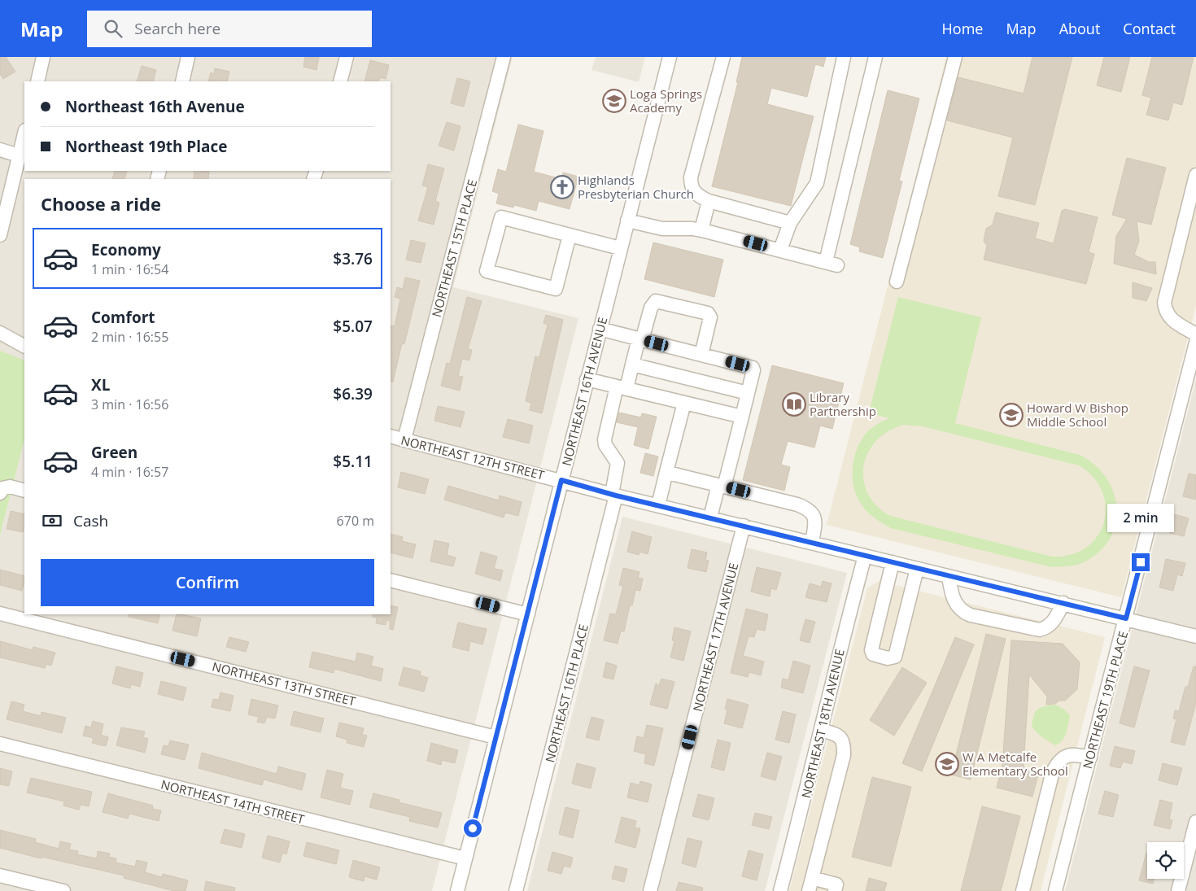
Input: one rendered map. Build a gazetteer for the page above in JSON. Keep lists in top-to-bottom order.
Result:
{
  "streets": {
    "street": [
      "NORTHEAST 15TH PLACE",
      "NORTHEAST 16TH AVENUE",
      "NORTHEAST 12TH STREET",
      "NORTHEAST 17TH AVENUE",
      "NORTHEAST 13TH STREET",
      "NORTHEAST 16TH PLACE",
      "NORTHEAST 19TH PLACE",
      "NORTHEAST 18TH AVENUE",
      "NORTHEAST 14TH STREET"
    ]
  },
  "crossings": [
    ["NORTHEAST 15TH PLACE", "NORTHEAST 12TH STREET"],
    ["NORTHEAST 16TH AVENUE", "NORTHEAST 12TH STREET"],
    ["NORTHEAST 16TH AVENUE", "NORTHEAST 13TH STREET"],
    ["NORTHEAST 16TH AVENUE", "NORTHEAST 14TH STREET"],
    ["NORTHEAST 12TH STREET", "NORTHEAST 17TH AVENUE"],
    ["NORTHEAST 12TH STREET", "NORTHEAST 16TH PLACE"],
    ["NORTHEAST 12TH STREET", "NORTHEAST 19TH PLACE"],
    ["NORTHEAST 12TH STREET", "NORTHEAST 18TH AVENUE"]
  ],
  "places": {
    "school or university": ["Loga Springs Academy", "Howard W Bishop Middle School", "W A Metcalfe Elementary School"],
    "church": ["Highlands Presbyterian Church"],
    "library": ["Library Partnership"]
  },
  "page": {
    "header": "Map",
    "search": "Search here",
    "nav": [
      "Home",
      "Map",
      "About",
      "Contact"
    ],
    "banner": ["Northeast 16th Avenue", "Northeast 19th Place"],
    "heading": "Choose a ride",
    "list": [
      {
        "name": "Economy",
        "note": "1 min · 16:54",
        "value": "$3.76"
      },
      {
        "name": "Comfort",
        "note": "2 min · 16:55",
        "value": "$5.07"
      },
      {
        "name": "XL",
        "note": "3 min · 16:56",
        "value": "$6.39"
      },
      {
        "name": "Green",
        "note": "4 min · 16:57",
        "value": "$5.11"
      }
    ],
    "pay": ["Cash", "670 m"],
    "bubble": "2 min",
    "buttons": "Confirm"
  }
}
